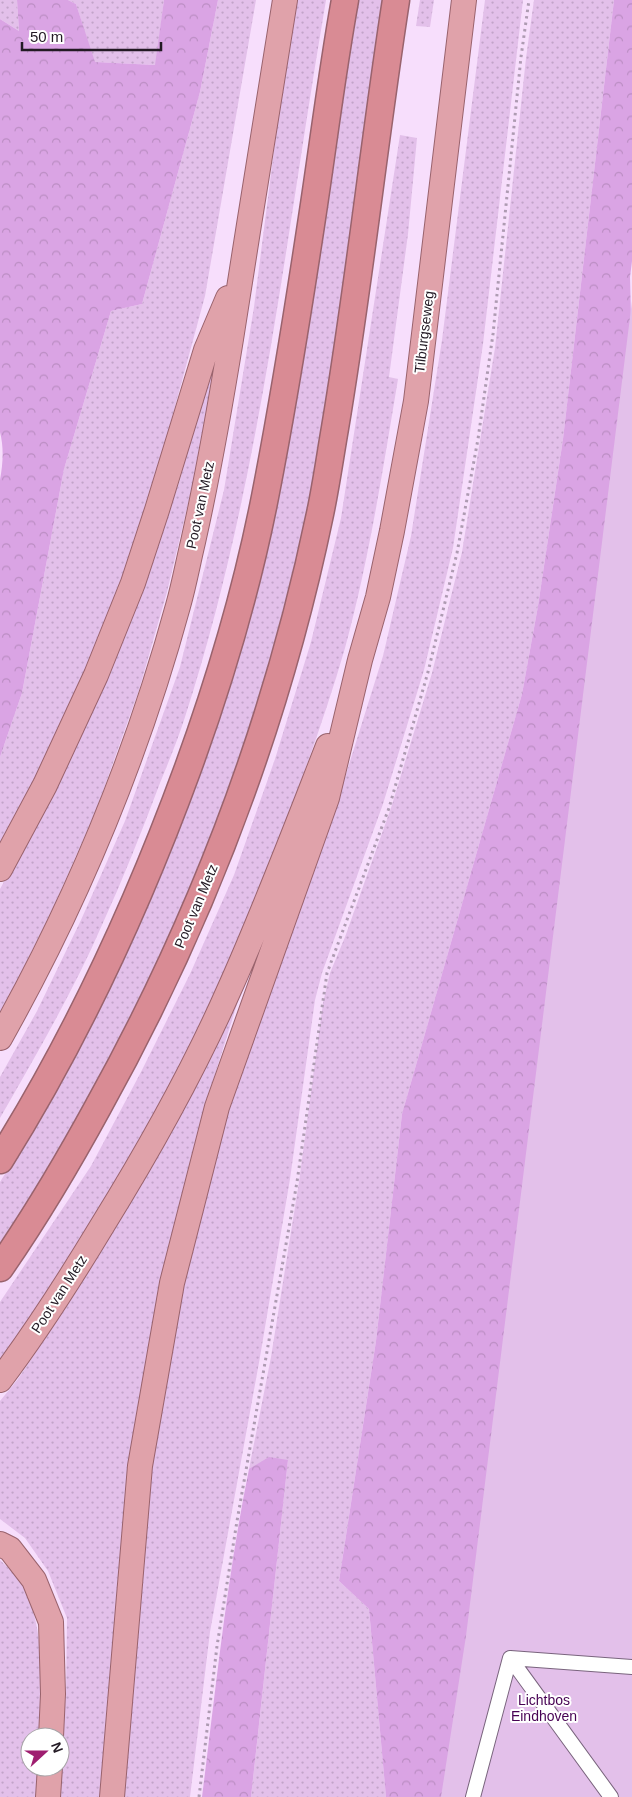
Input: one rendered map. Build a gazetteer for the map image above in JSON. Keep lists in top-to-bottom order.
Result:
{
  "streets": {
    "highway": ["Tilburgseweg", "Poot van Metz"]
  },
  "crossings": [
    ["Tilburgseweg", "Poot van Metz"]
  ],
  "parks": ["Lichtbos Eindhoven"],
  "scale_bar": "50 m",
  "north": "right"
}
